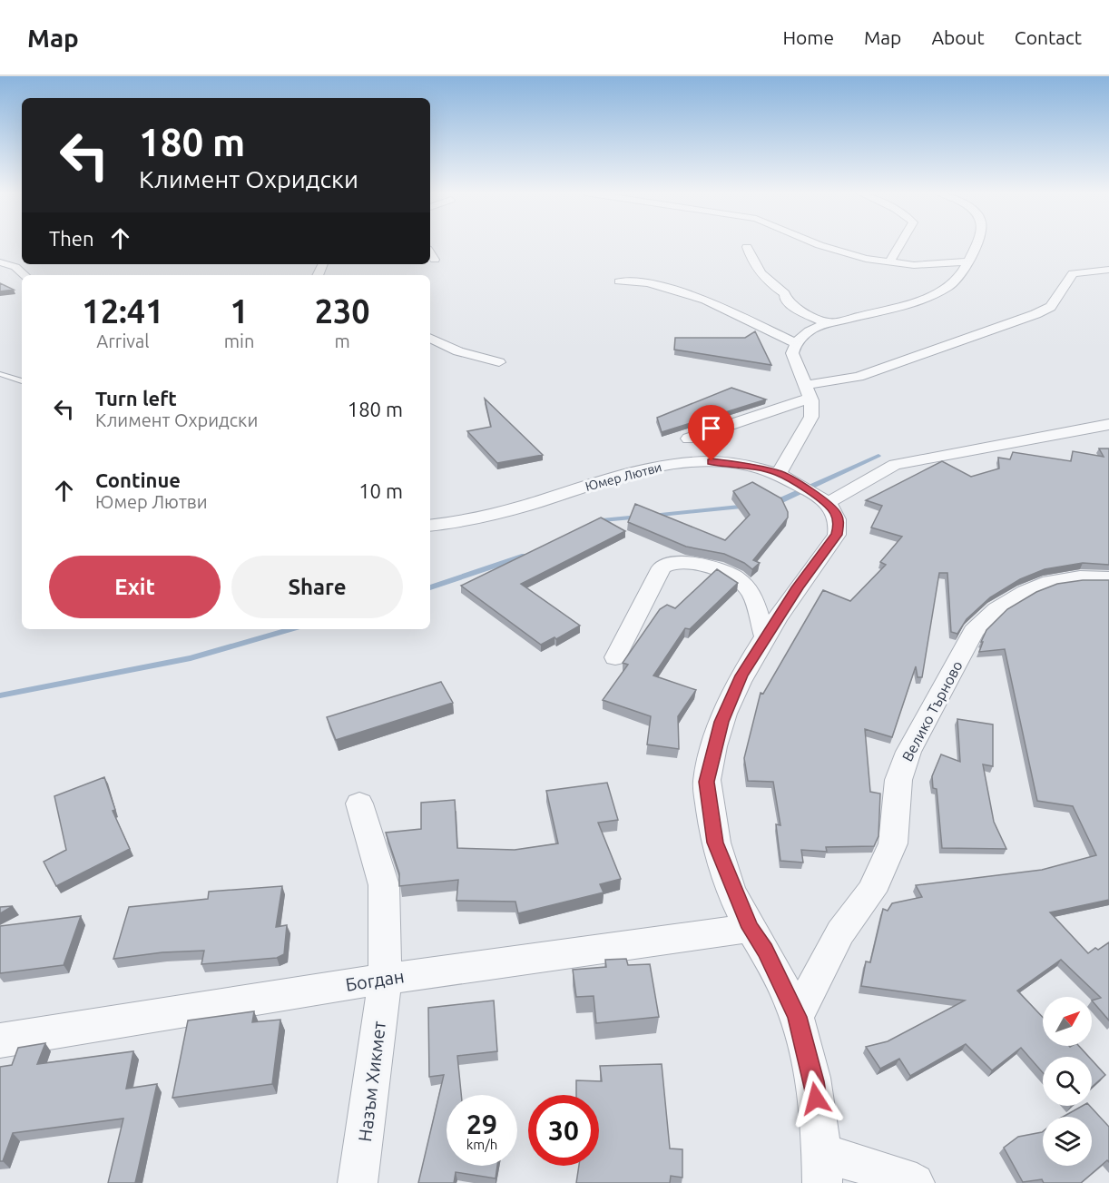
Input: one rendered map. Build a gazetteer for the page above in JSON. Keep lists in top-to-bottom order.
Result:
{
  "streets": {
    "street": [
      "Юмер Лютви",
      "Велико Търново",
      "Богдан",
      "Назъм Хикмет"
    ]
  },
  "crossings": [
    ["Богдан", "Назъм Хикмет"]
  ],
  "north": "top right",
  "page": {
    "header": "Map",
    "nav": [
      "Home",
      "Map",
      "About",
      "Contact"
    ],
    "turn": ["180 m", "Климент Охридски"],
    "then": "Then",
    "eta": [
      "12:41",
      "Arrival",
      "1",
      "min",
      "230",
      "m"
    ],
    "list": [
      {
        "name": "Turn left",
        "note": "Климент Охридски",
        "value": "180 m"
      },
      {
        "name": "Continue",
        "note": "Юмер Лютви",
        "value": "10 m"
      }
    ],
    "buttons": ["Exit", "Share"],
    "speed": "29 km/h",
    "limit": "30"
  }
}
